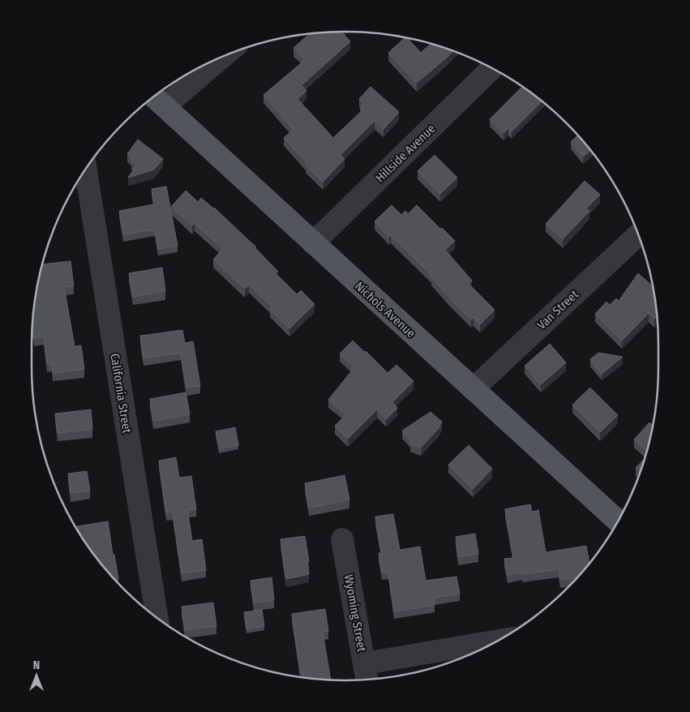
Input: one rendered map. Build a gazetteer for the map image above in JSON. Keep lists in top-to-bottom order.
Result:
{
  "streets": {
    "main road": ["Nichols Avenue"],
    "street": [
      "Hillside Avenue",
      "Van Street",
      "California Street",
      "Wyoming Street"
    ]
  },
  "crossings": [
    ["Hillside Avenue", "Nichols Avenue"],
    ["Nichols Avenue", "Van Street"]
  ],
  "north": "top"
}
